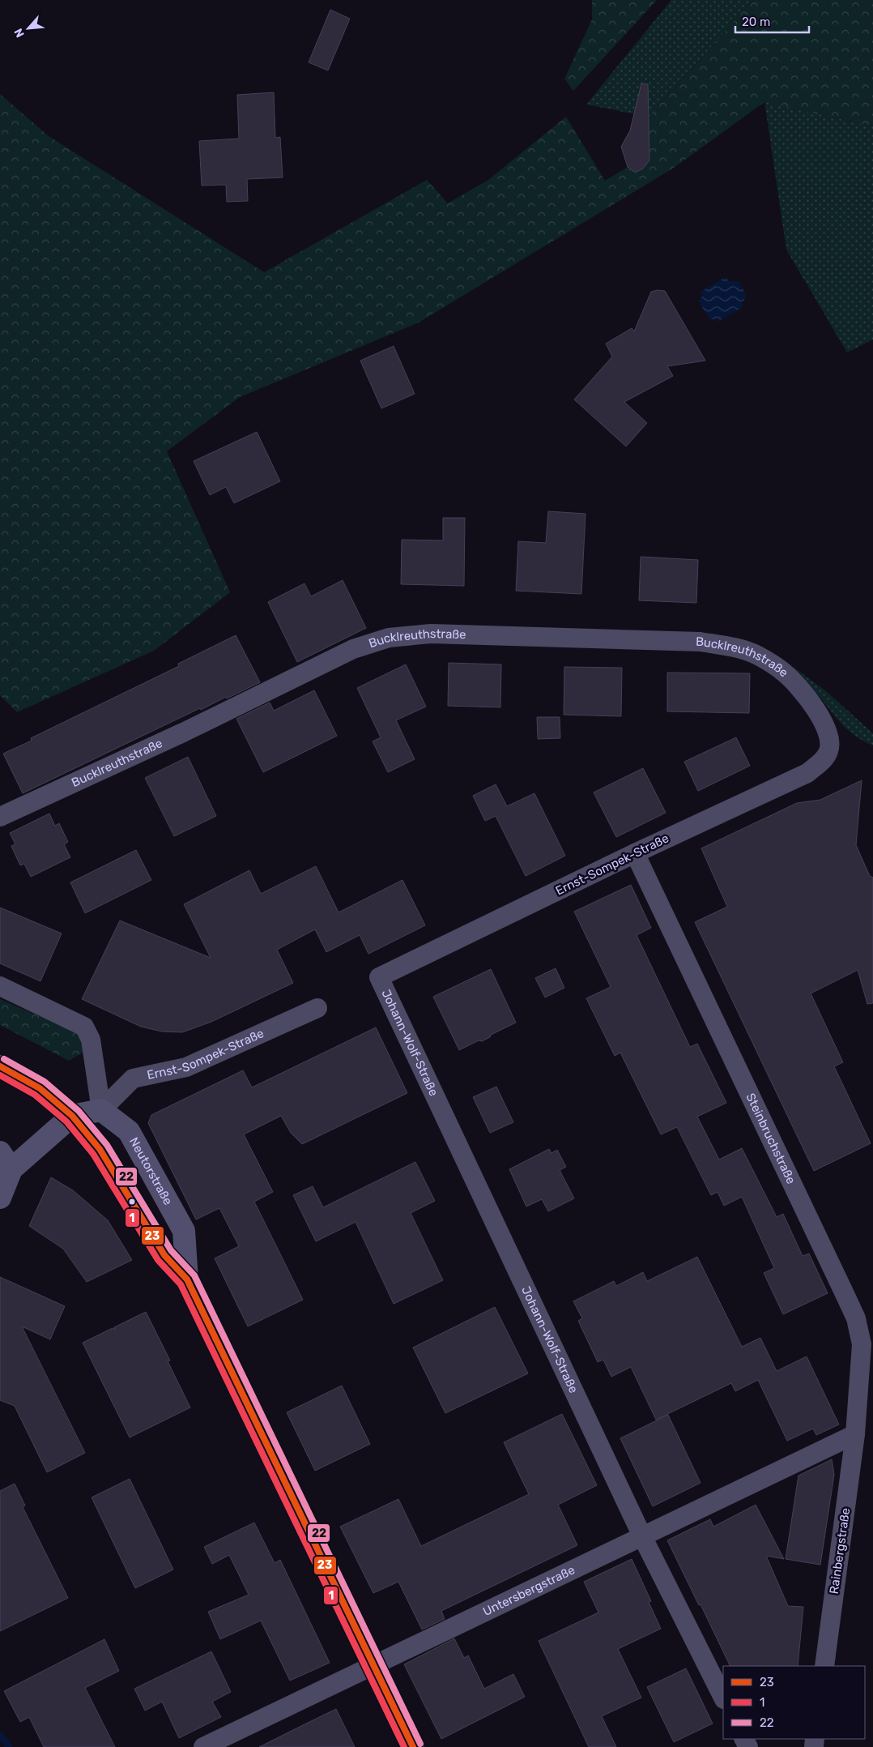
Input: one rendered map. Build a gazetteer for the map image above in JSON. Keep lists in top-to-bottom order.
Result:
{
  "streets": {
    "street": [
      "Bucklreuthstraße",
      "Ernst-Sompek-Straße",
      "Johann-Wolf-Straße",
      "Steinbruchstraße",
      "Neutorstraße",
      "Rainbergstraße",
      "Untersbergstraße"
    ]
  },
  "crossings": [
    ["Bucklreuthstraße", "Ernst-Sompek-Straße"],
    ["Ernst-Sompek-Straße", "Johann-Wolf-Straße"],
    ["Ernst-Sompek-Straße", "Steinbruchstraße"],
    ["Ernst-Sompek-Straße", "Neutorstraße"],
    ["Johann-Wolf-Straße", "Untersbergstraße"],
    ["Steinbruchstraße", "Rainbergstraße"],
    ["Steinbruchstraße", "Untersbergstraße"],
    ["Neutorstraße", "Untersbergstraße"],
    ["Rainbergstraße", "Untersbergstraße"]
  ],
  "lines": ["transit line 22", "transit line 23", "transit line 1"],
  "legend": ["23", "1", "22"],
  "scale_bar": "20 m",
  "north": "bottom left"
}
